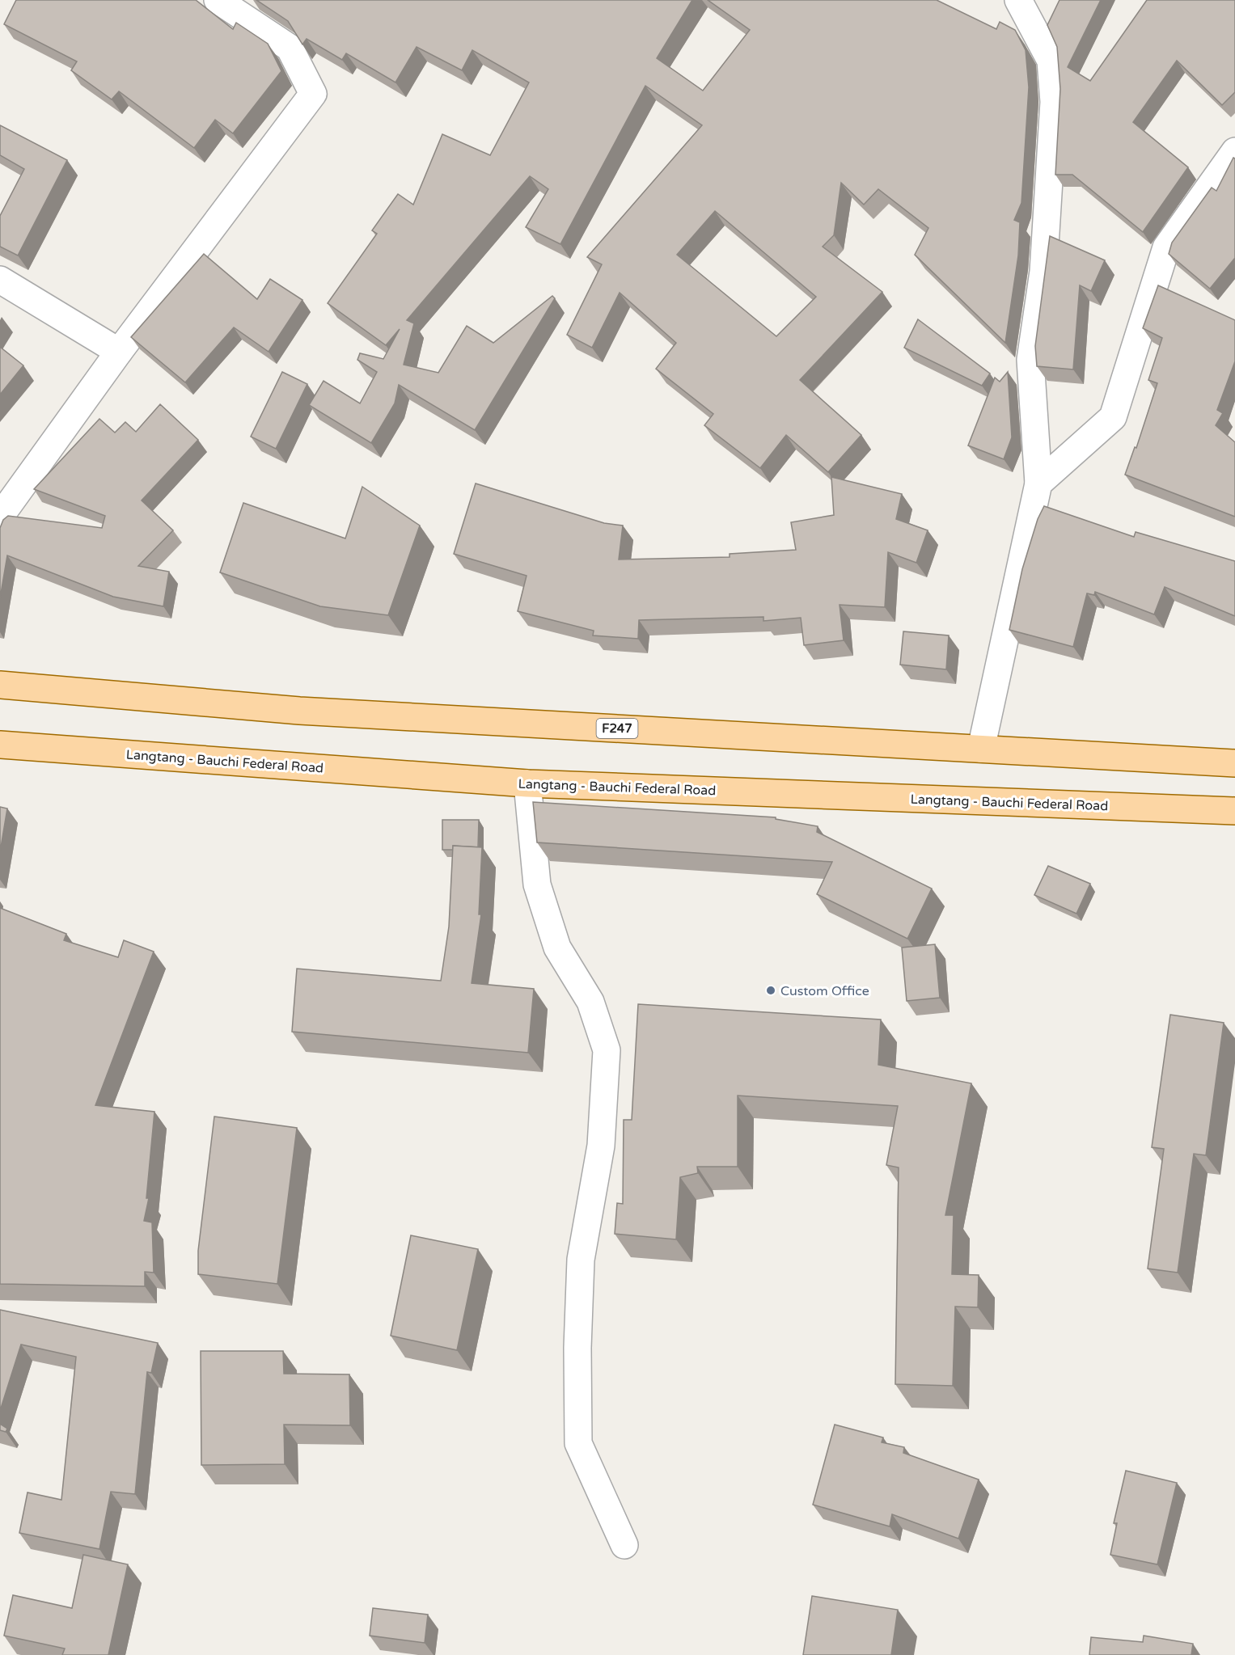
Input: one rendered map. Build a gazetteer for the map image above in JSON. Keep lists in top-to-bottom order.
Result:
{
  "streets": {
    "main road": ["F247", "Langtang - Bauchi Federal Road"]
  },
  "places": ["Custom Office"]
}
